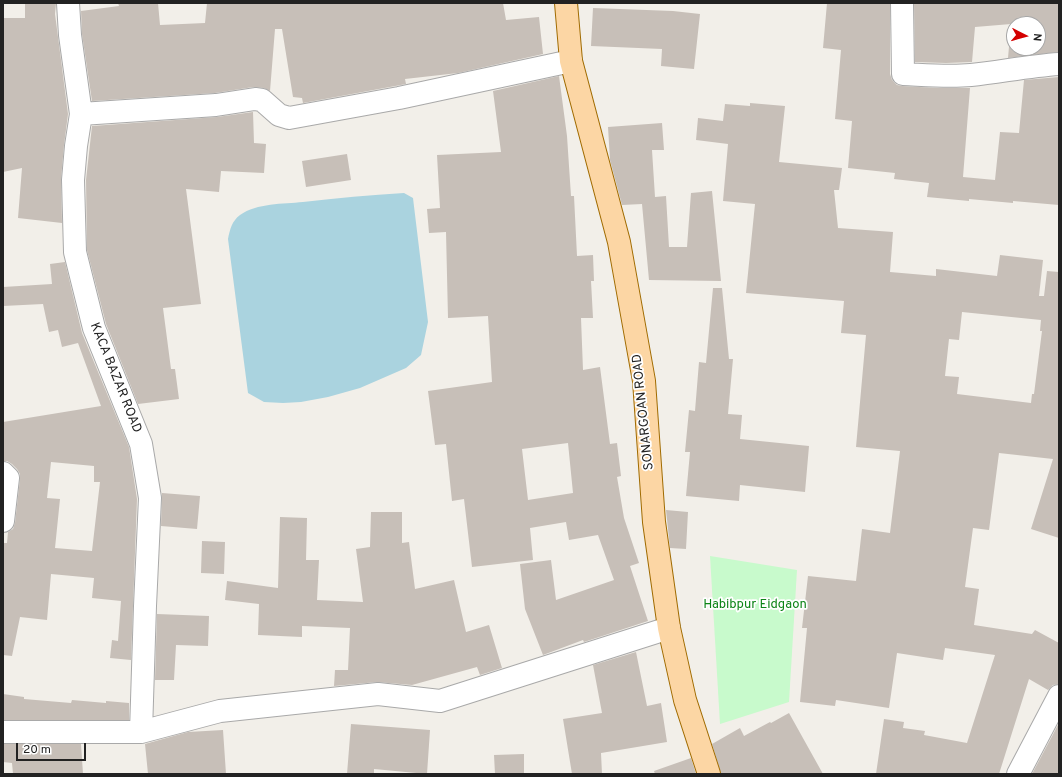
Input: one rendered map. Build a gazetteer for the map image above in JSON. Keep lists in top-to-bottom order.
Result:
{
  "streets": {
    "main road": ["SONARGOAN ROAD"],
    "street": ["KACA BAZAR ROAD"]
  },
  "parks": ["Habibpur Eidgaon"],
  "scale_bar": "20 m",
  "north": "right"
}
